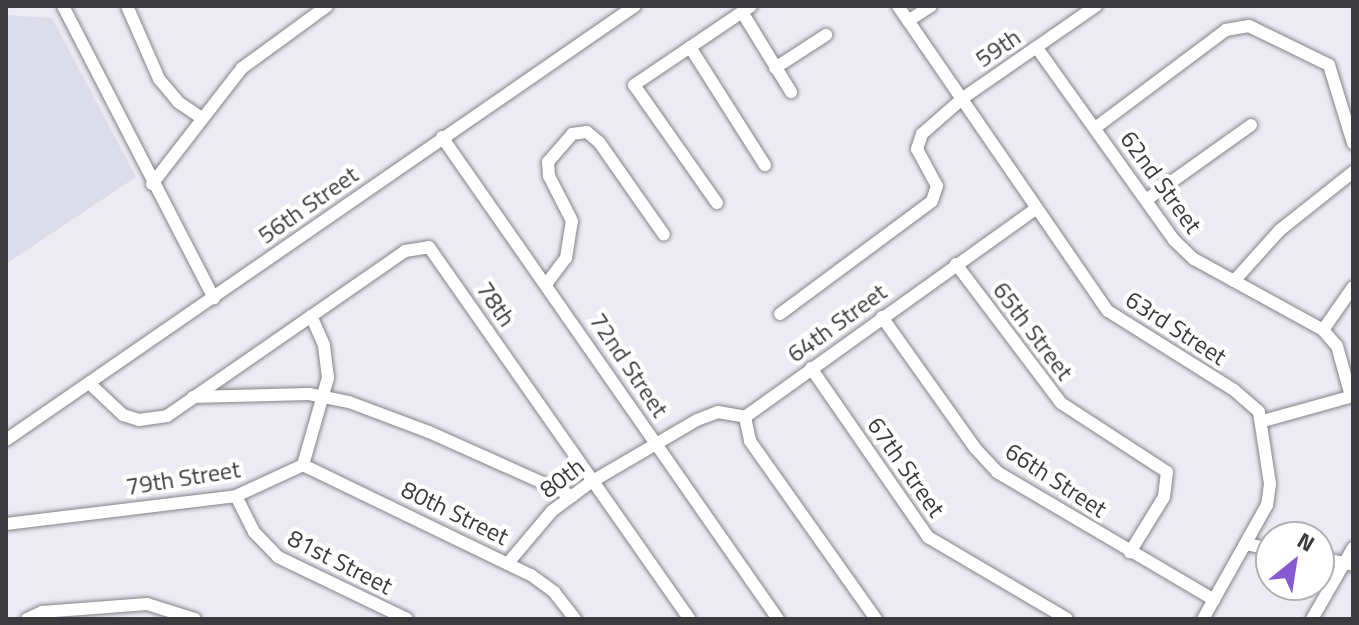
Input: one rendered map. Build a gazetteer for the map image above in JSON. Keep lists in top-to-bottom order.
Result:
{
  "streets": {
    "street": [
      "59th",
      "62nd Street",
      "56th Street",
      "78th",
      "64th Street",
      "63rd Street",
      "65th Street",
      "72nd Street",
      "67th Street",
      "79th Street",
      "80th",
      "66th Street",
      "80th Street",
      "81st Street"
    ]
  },
  "crossings": [
    ["59th", "62nd Street"],
    ["59th", "63rd Street"],
    ["56th Street", "78th"],
    ["56th Street", "72nd Street"],
    ["78th", "80th"],
    ["64th Street", "63rd Street"],
    ["64th Street", "65th Street"],
    ["64th Street", "67th Street"],
    ["64th Street", "66th Street"],
    ["65th Street", "66th Street"],
    ["72nd Street", "80th"],
    ["79th Street", "80th Street"],
    ["79th Street", "81st Street"],
    ["80th", "80th Street"]
  ],
  "north": "top right"
}
